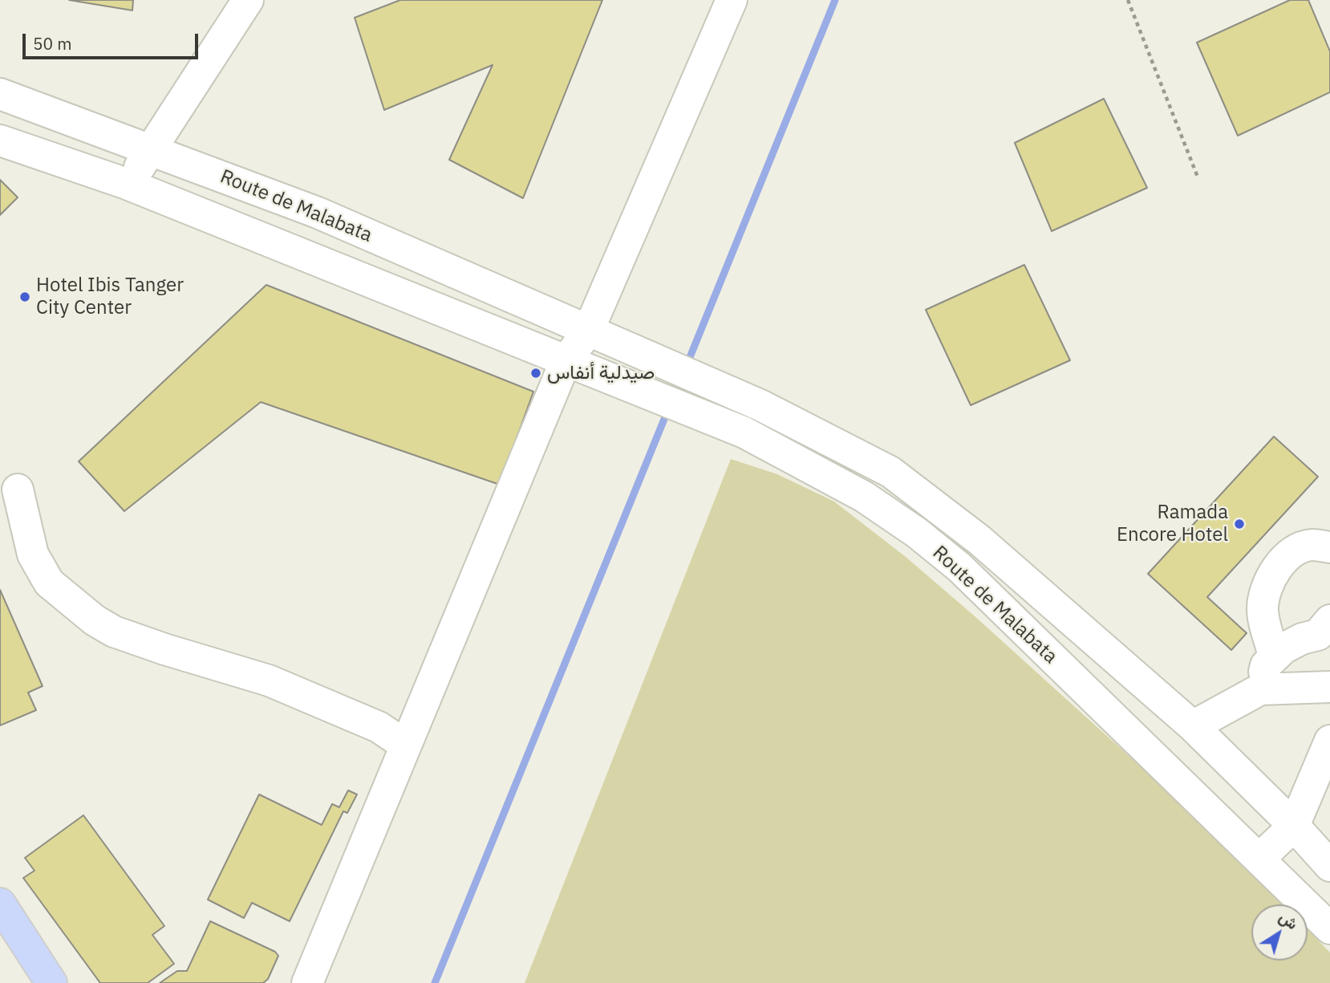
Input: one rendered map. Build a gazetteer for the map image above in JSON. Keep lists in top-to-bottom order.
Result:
{
  "streets": {
    "street": ["Route de Malabata"]
  },
  "places": ["Hotel Ibis Tanger City Center", "صيدلية أنفاس", "Ramada Encore Hotel"],
  "scale_bar": "50 m",
  "north": "top right"
}
